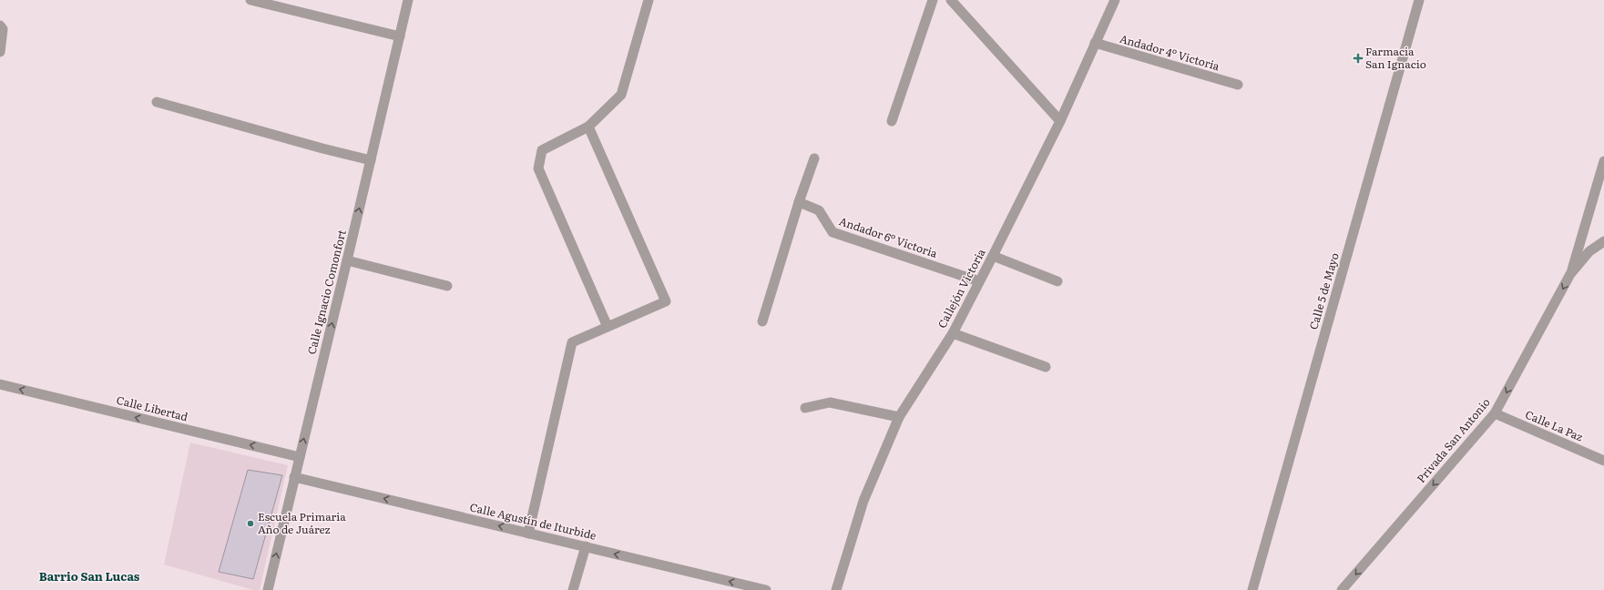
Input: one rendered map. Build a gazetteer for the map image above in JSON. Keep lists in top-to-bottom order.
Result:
{
  "streets": {
    "street": [
      "Andador 4º Victoria",
      "Andador 6º Victoria",
      "Callejón Victoria",
      "Calle 5 de Mayo",
      "Calle Ignacio Comonfort",
      "Calle Libertad",
      "Calle La Paz",
      "Privada San Antonio",
      "Calle Agustín de Iturbide"
    ]
  },
  "crossings": [
    ["Andador 4º Victoria", "Callejón Victoria"],
    ["Andador 6º Victoria", "Callejón Victoria"],
    ["Calle Ignacio Comonfort", "Calle Libertad"],
    ["Calle Ignacio Comonfort", "Calle Agustín de Iturbide"],
    ["Calle La Paz", "Privada San Antonio"]
  ],
  "one_way": [
    "Calle Ignacio Comonfort",
    "Calle Libertad",
    "Privada San Antonio",
    "Calle Agustín de Iturbide"
  ],
  "districts": ["Barrio San Lucas"],
  "places": {
    "health": ["Farmacia San Ignacio"],
    "other": ["Escuela Primaria Año de Juárez"]
  }
}
